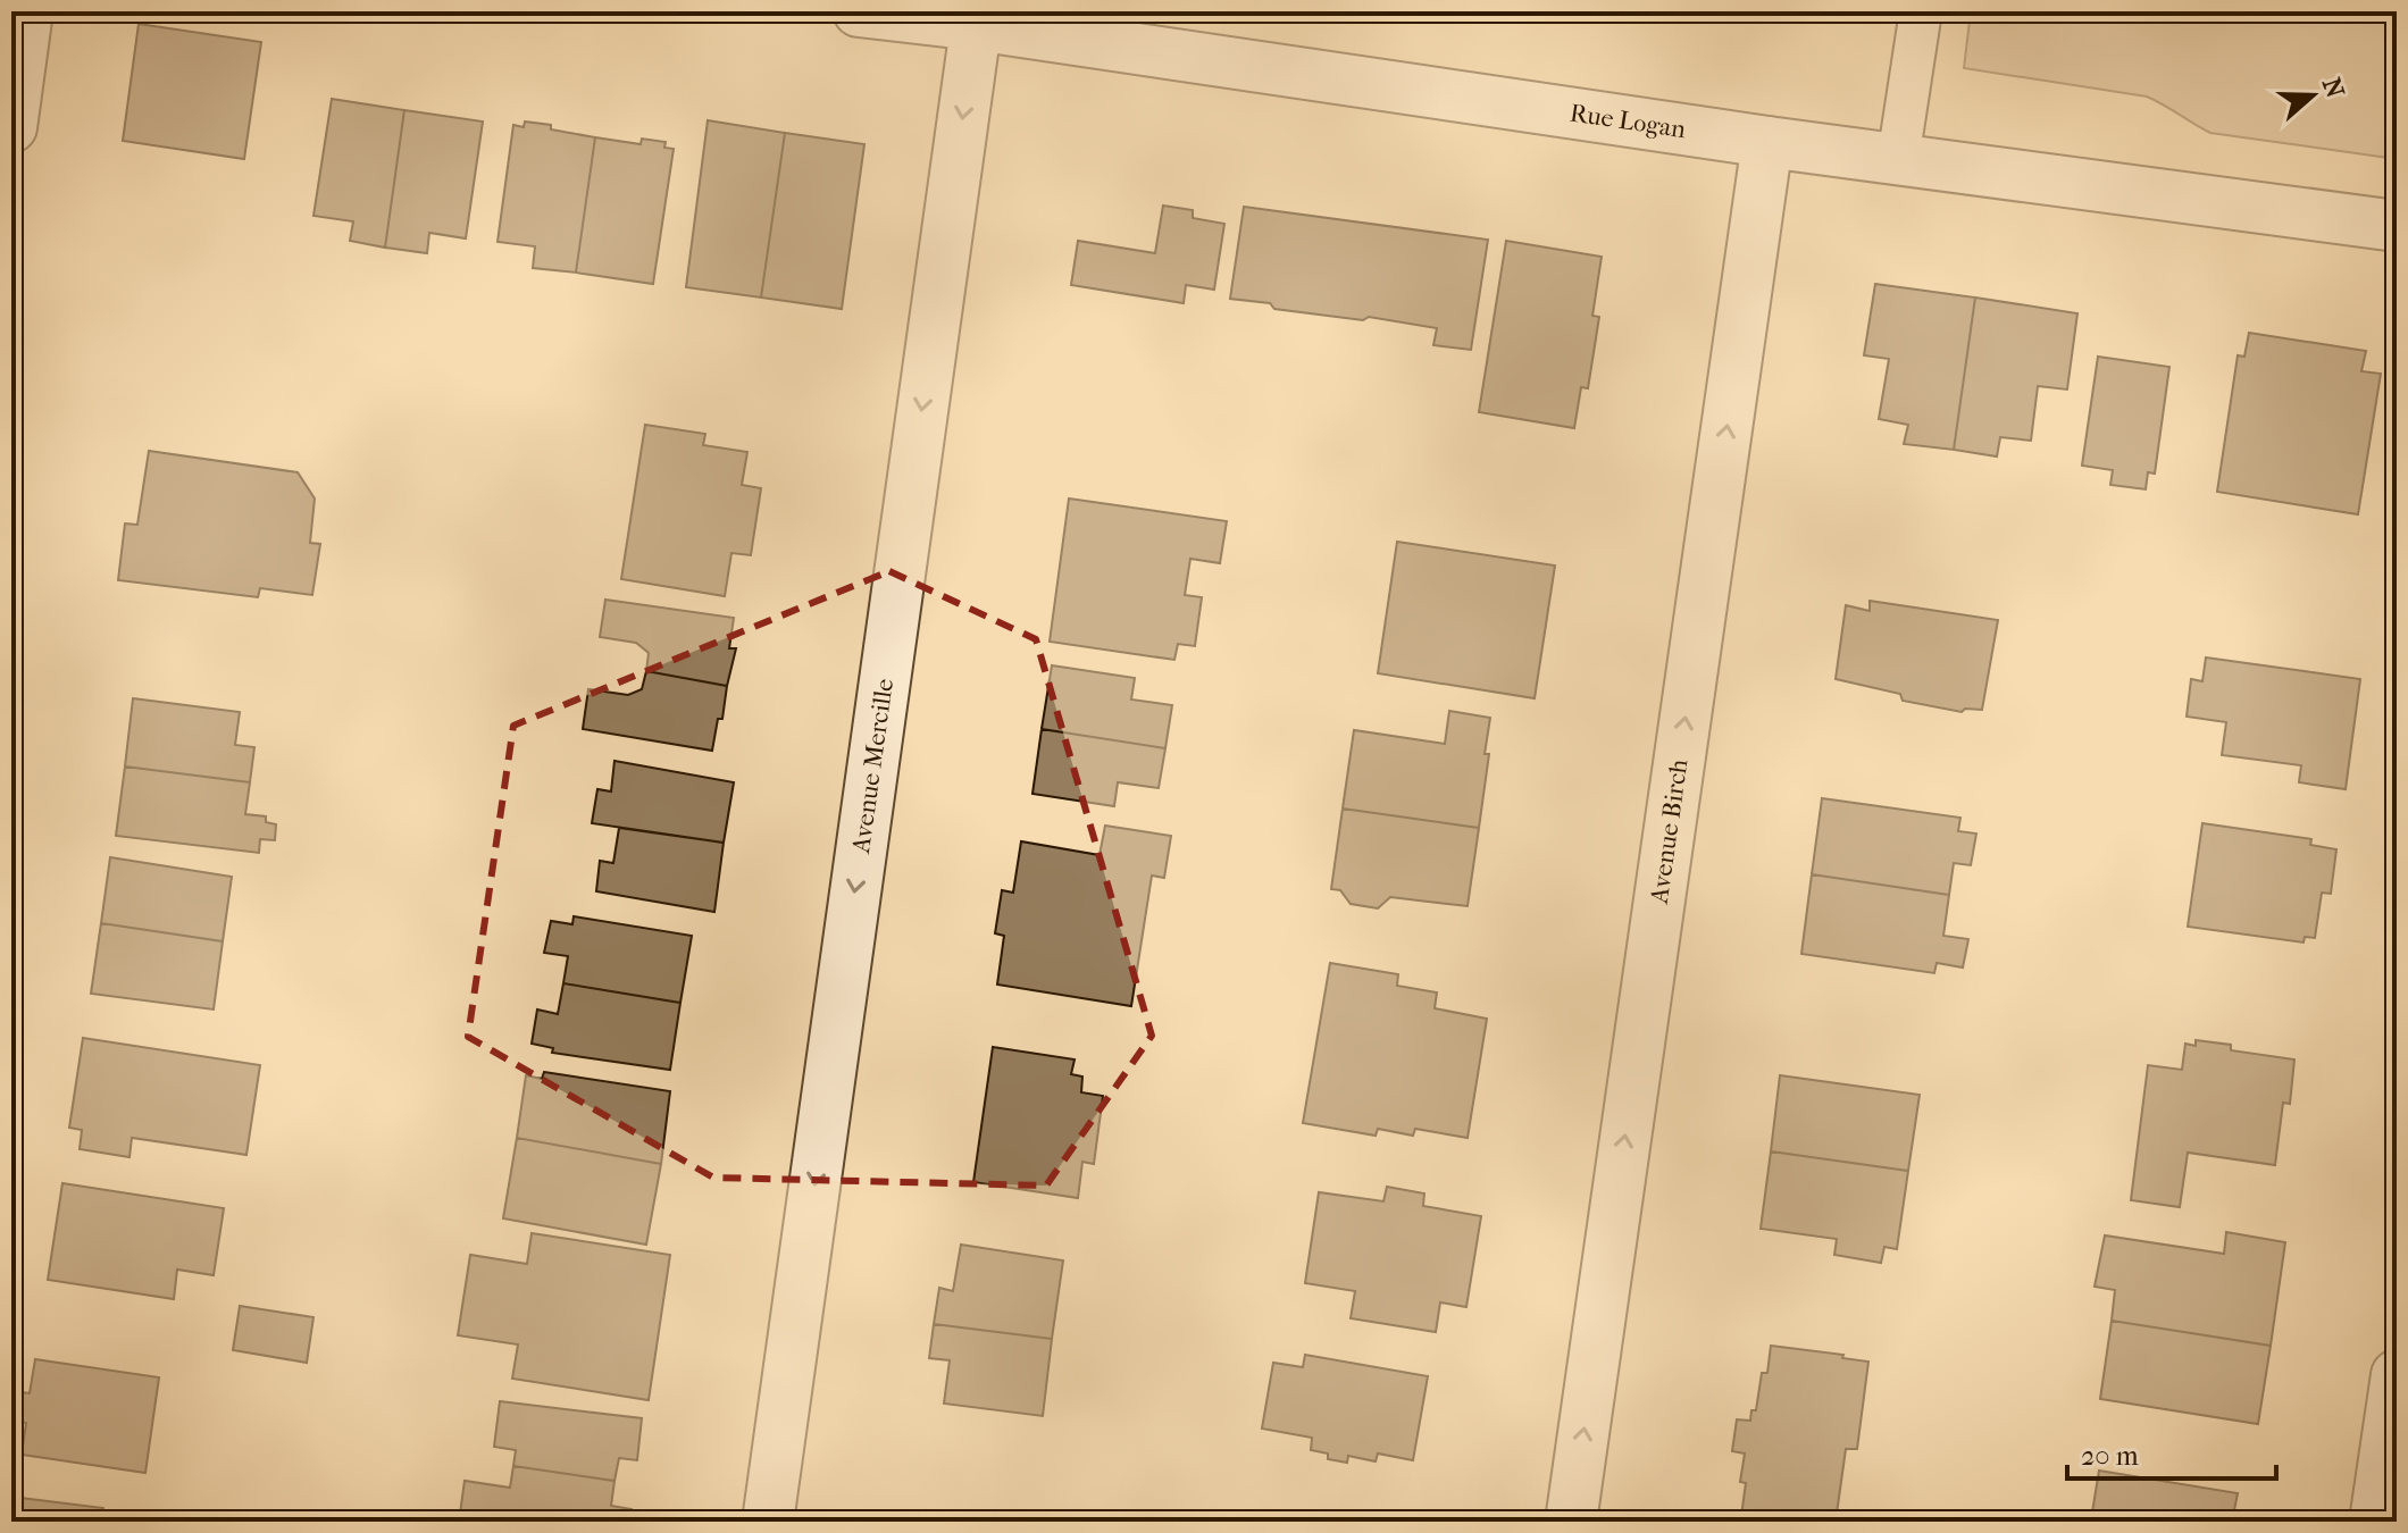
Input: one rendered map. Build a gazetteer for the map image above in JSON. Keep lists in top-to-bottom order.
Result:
{
  "streets": {
    "street": ["Rue Logan", "Avenue Mercille", "Avenue Birch"]
  },
  "crossings": [
    ["Rue Logan", "Avenue Mercille"],
    ["Rue Logan", "Avenue Birch"]
  ],
  "one_way": ["Avenue Mercille", "Avenue Birch"],
  "scale_bar": "20 m",
  "north": "right"
}
